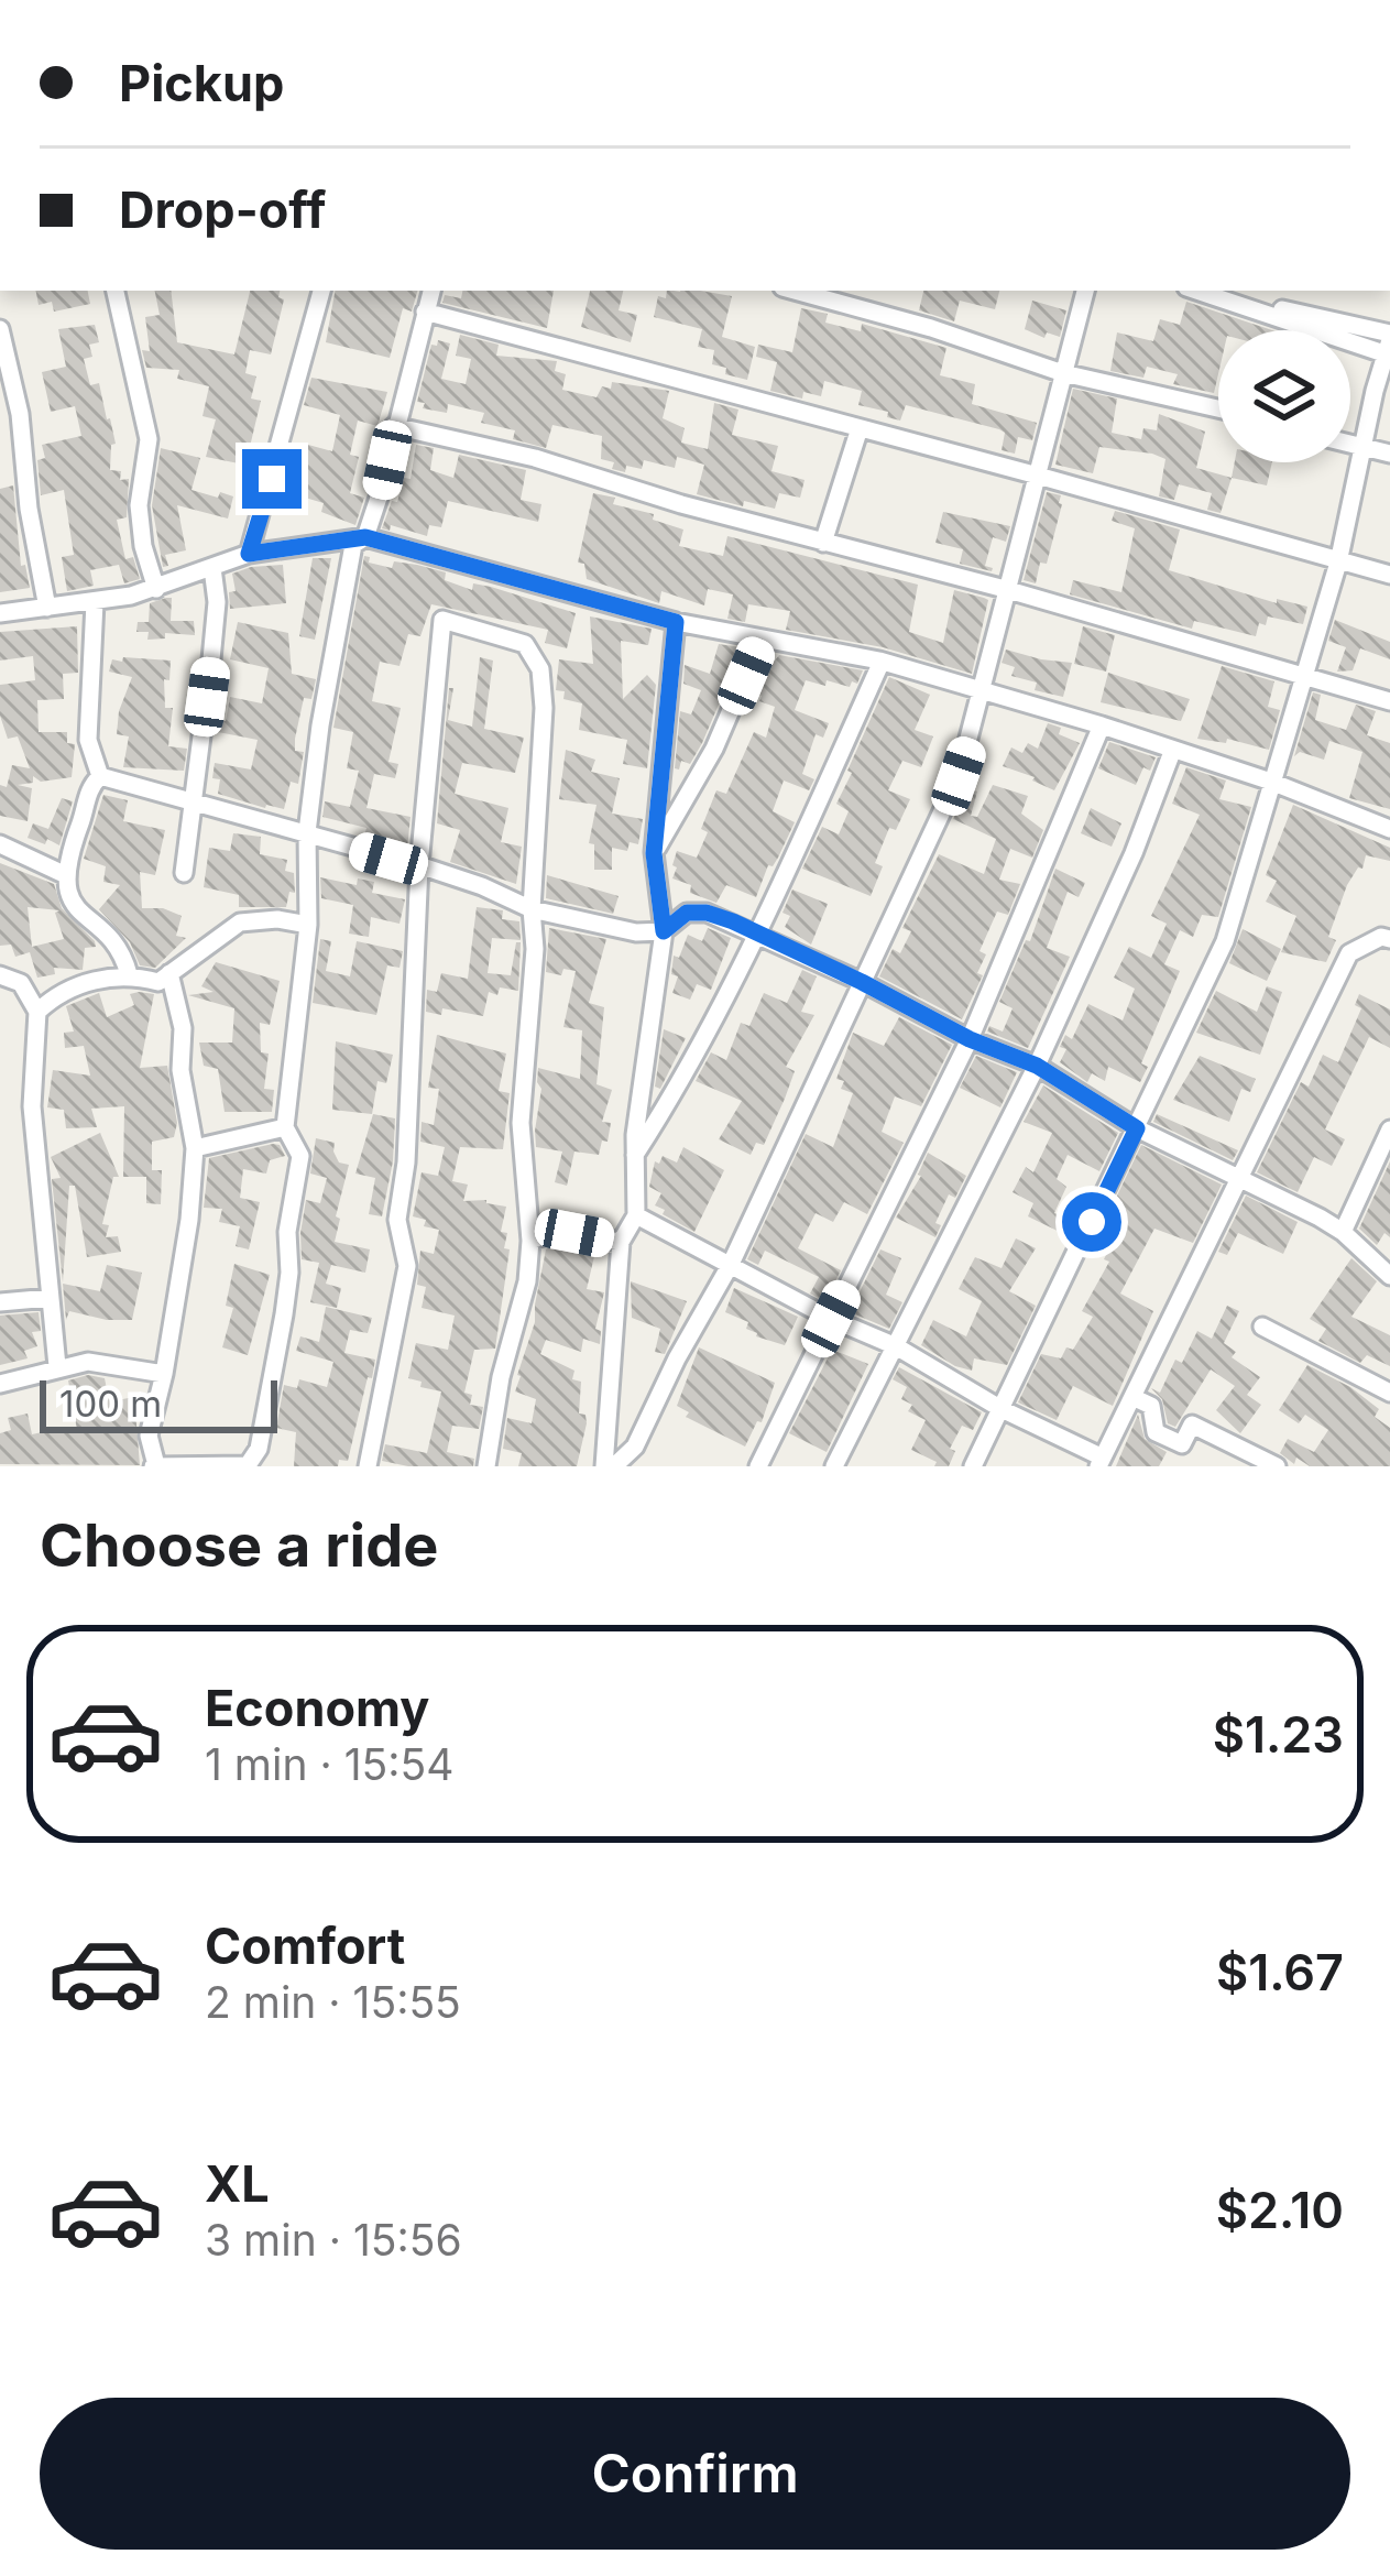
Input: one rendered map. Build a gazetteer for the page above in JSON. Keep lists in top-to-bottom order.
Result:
{
  "scale_bar": "100 m",
  "page": {
    "banner": ["Pickup", "Drop-off"],
    "scale": "100 m",
    "heading": "Choose a ride",
    "list": [
      {
        "name": "Economy",
        "note": "1 min · 15:54",
        "value": "$1.23"
      },
      {
        "name": "Comfort",
        "note": "2 min · 15:55",
        "value": "$1.67"
      },
      {
        "name": "XL",
        "note": "3 min · 15:56",
        "value": "$2.10"
      }
    ],
    "buttons": "Confirm"
  }
}
